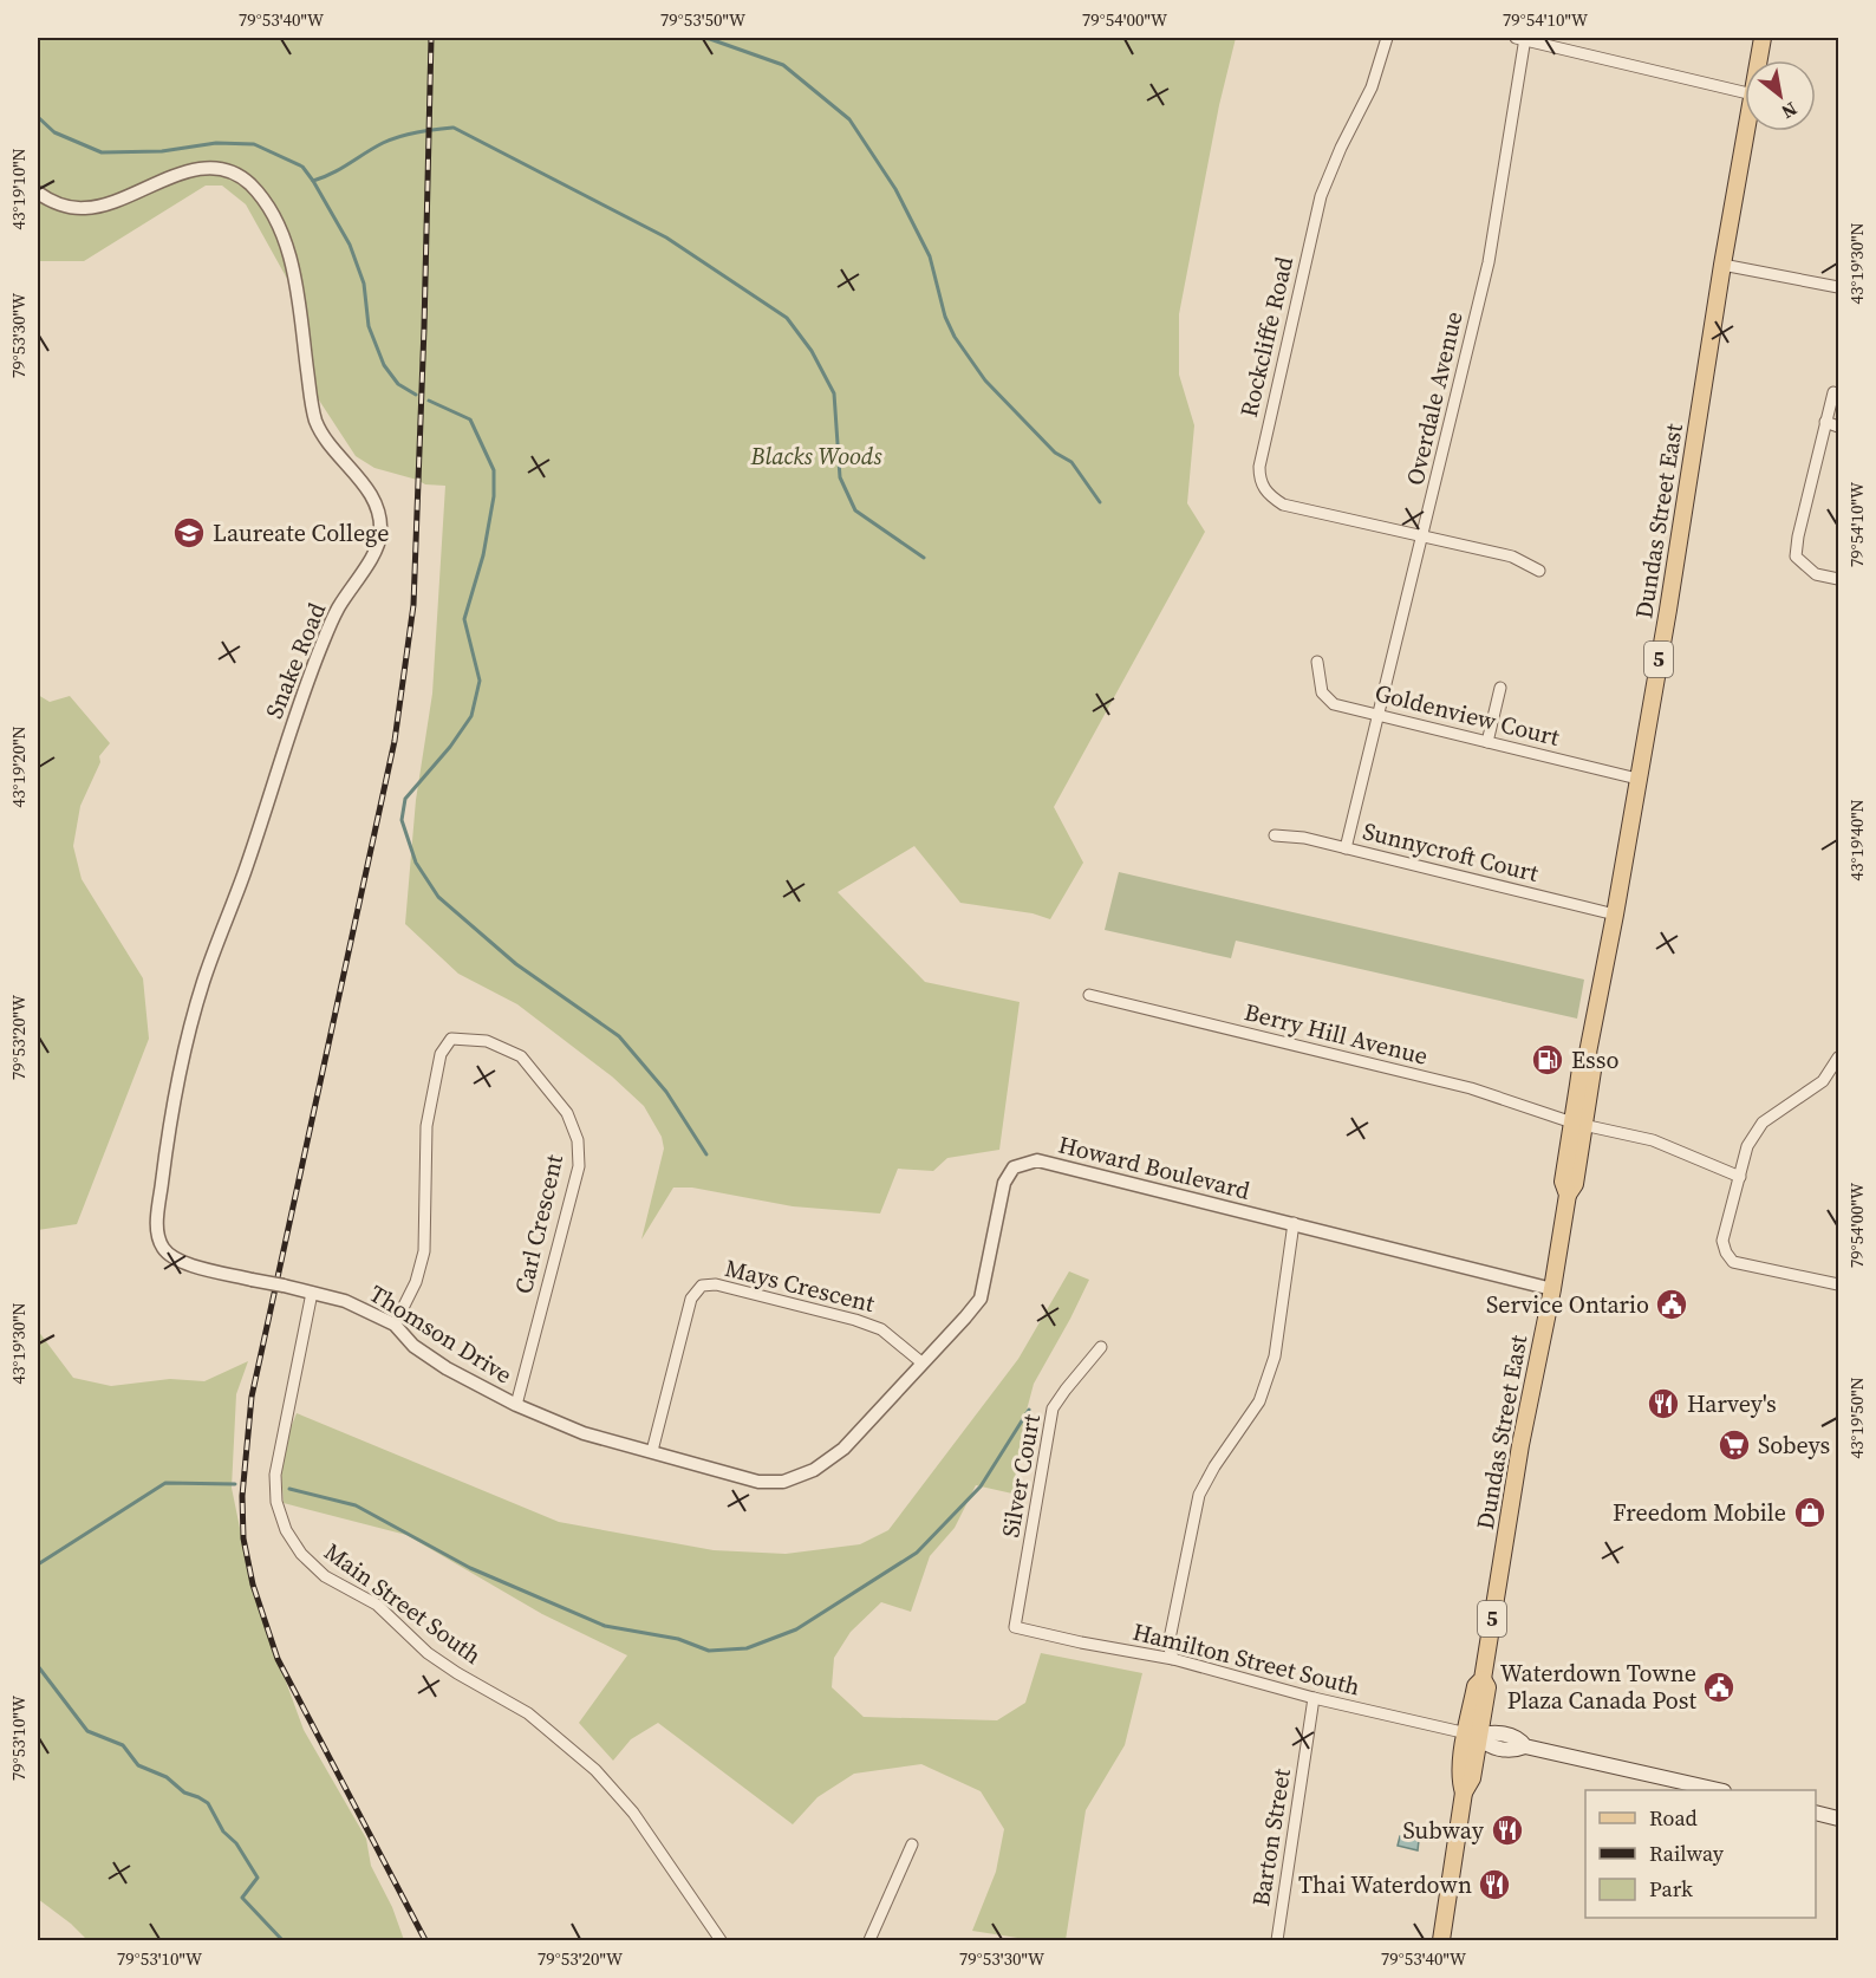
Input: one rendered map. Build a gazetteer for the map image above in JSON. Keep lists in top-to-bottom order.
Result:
{
  "streets": {
    "main road": ["Dundas Street East", "5"],
    "street": [
      "Rockcliffe Road",
      "Overdale Avenue",
      "Snake Road",
      "Goldenview Court",
      "Sunnycroft Court",
      "Berry Hill Avenue",
      "Howard Boulevard",
      "Carl Crescent",
      "Mays Crescent",
      "Thomson Drive",
      "Silver Court",
      "Main Street South",
      "Hamilton Street South",
      "Barton Street"
    ]
  },
  "crossings": [
    ["Rockcliffe Road", "Overdale Avenue"],
    ["Overdale Avenue", "Goldenview Court"],
    ["Overdale Avenue", "Sunnycroft Court"],
    ["Dundas Street East", "Goldenview Court"],
    ["Dundas Street East", "Sunnycroft Court"],
    ["Dundas Street East", "Berry Hill Avenue"],
    ["Dundas Street East", "Howard Boulevard"],
    ["Dundas Street East", "Hamilton Street South"],
    ["Snake Road", "Thomson Drive"],
    ["Snake Road", "Main Street South"],
    ["Howard Boulevard", "Mays Crescent"],
    ["Howard Boulevard", "Thomson Drive"],
    ["Carl Crescent", "Thomson Drive"],
    ["Thomson Drive", "Main Street South"],
    ["Silver Court", "Hamilton Street South"],
    ["Hamilton Street South", "Barton Street"]
  ],
  "parks": ["Blacks Woods"],
  "places": {
    "school or university": ["Laureate College"],
    "fuel station": ["Esso"],
    "public building": ["Service Ontario", "Waterdown Towne Plaza Canada Post"],
    "restaurant": ["Harvey's", "Subway", "Thai Waterdown"],
    "supermarket": ["Sobeys"],
    "shop": ["Freedom Mobile"]
  },
  "legend": ["Road", "Railway", "Park"],
  "north": "bottom right",
  "coordinates": [
    "79°53'40\"W",
    "79°53'50\"W",
    "79°54'00\"W",
    "79°54'10\"W",
    "43°19'10\"N",
    "43°19'30\"N",
    "79°53'30\"W",
    "43°19'20\"N",
    "43°19'40\"N",
    "79°53'20\"W",
    "43°19'50\"N",
    "79°53'10\"W"
  ]
}
